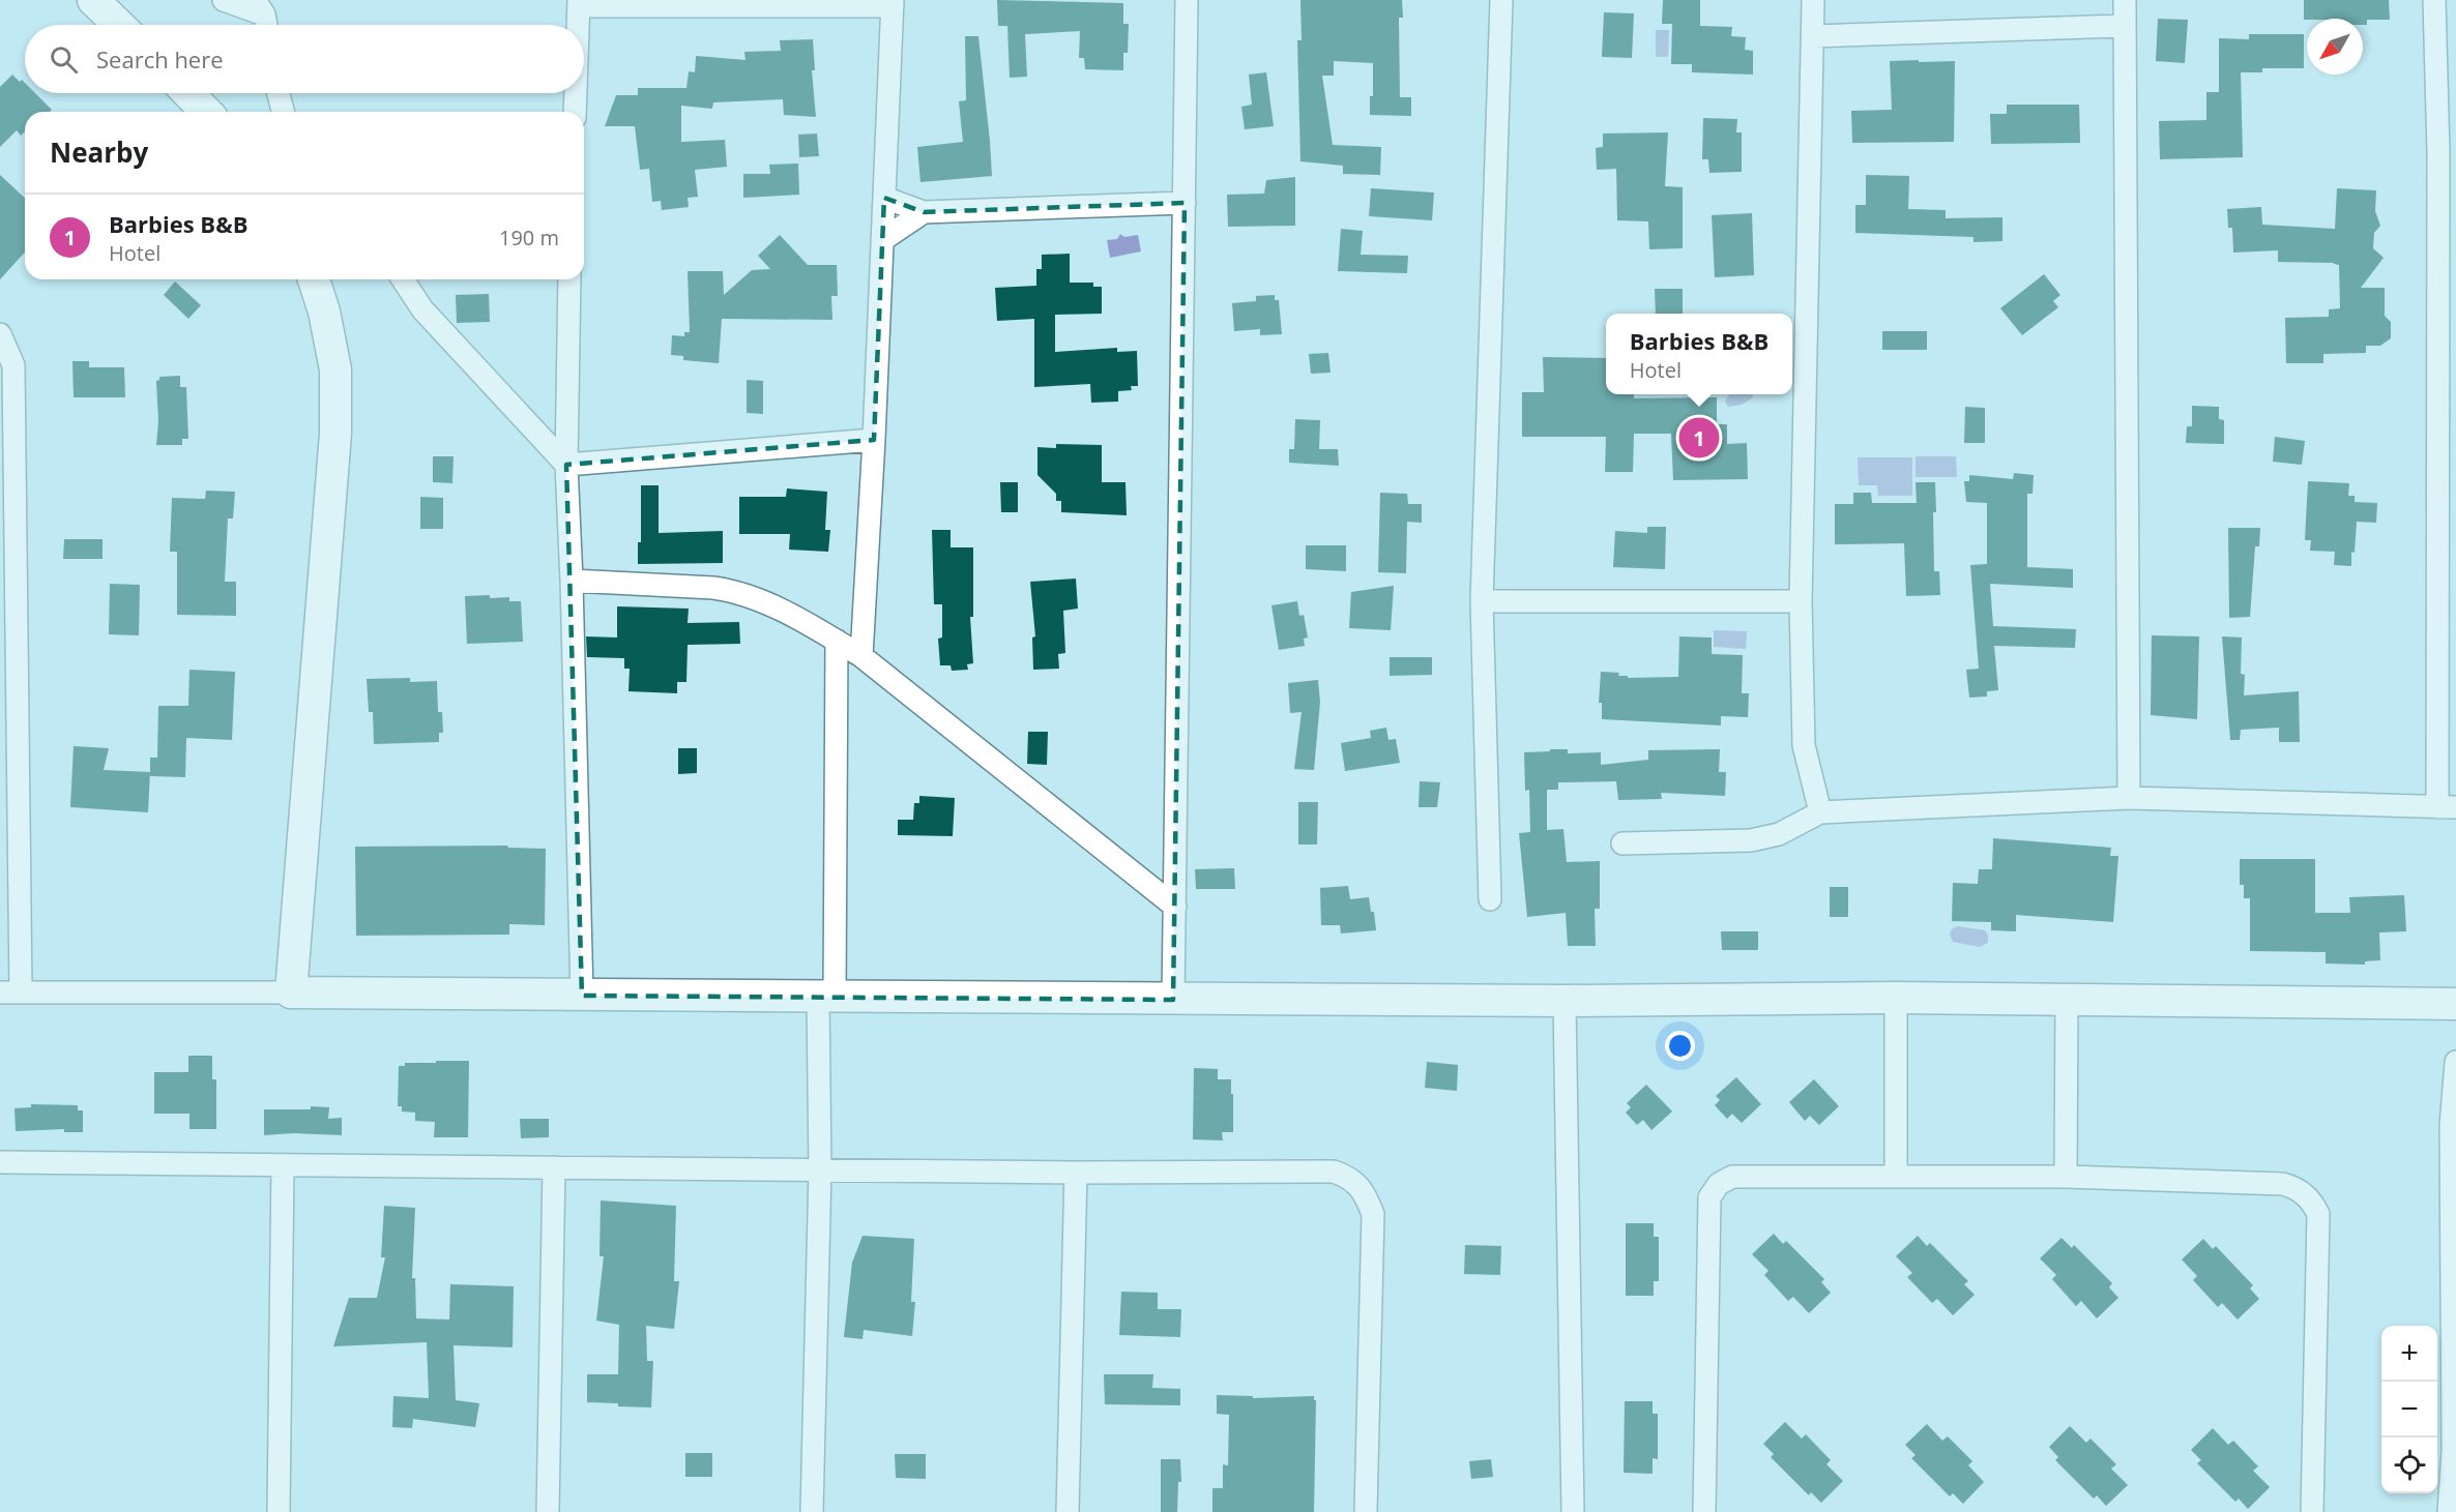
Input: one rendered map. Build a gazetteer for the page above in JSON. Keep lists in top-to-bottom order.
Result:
{
  "north": "bottom left",
  "page": {
    "search": "Search here",
    "heading": "Nearby",
    "list": [
      {
        "mark": "1",
        "name": "Barbies B&B",
        "note": "Hotel",
        "value": "190 m"
      }
    ],
    "popup": ["Barbies B&B", "Hotel"],
    "pins": "1",
    "map_buttons": ["+", "−"]
  }
}
